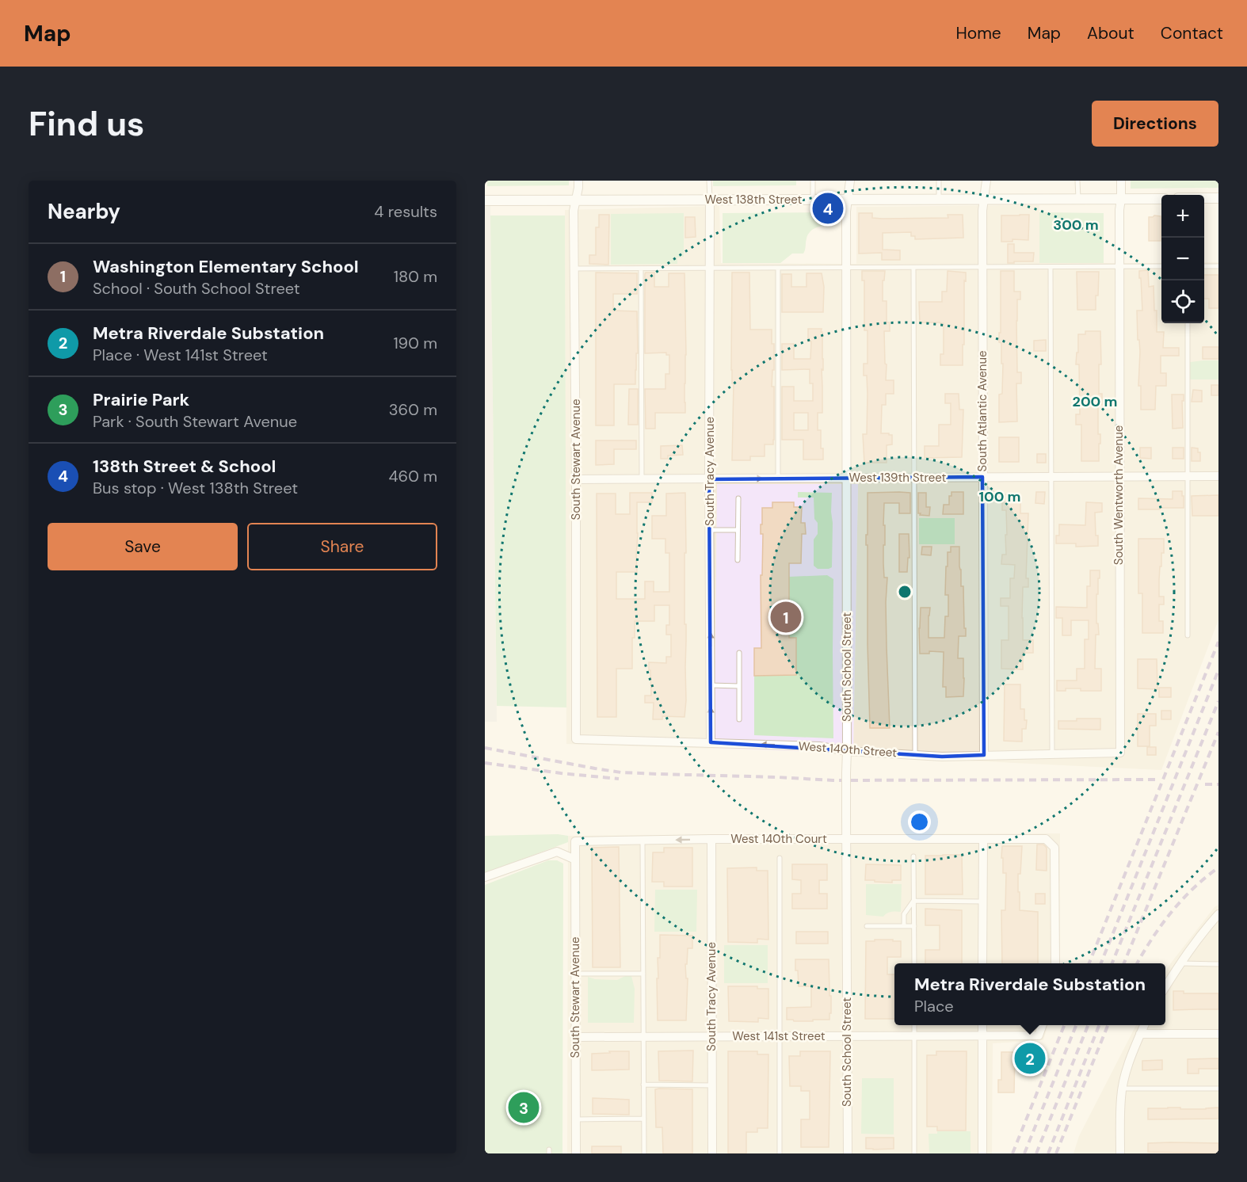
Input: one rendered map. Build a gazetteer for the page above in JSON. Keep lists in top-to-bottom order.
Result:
{
  "streets": {
    "street": [
      "West 138th Street",
      "South Atlantic Avenue",
      "South Stewart Avenue",
      "South Tracy Avenue",
      "West 139th Street",
      "South Wentworth Avenue",
      "South School Street",
      "West 140th Street",
      "West 140th Court",
      "West 141st Street"
    ]
  },
  "crossings": [
    ["West 138th Street", "South Atlantic Avenue"],
    ["West 138th Street", "South Stewart Avenue"],
    ["West 138th Street", "South Tracy Avenue"],
    ["West 138th Street", "South Wentworth Avenue"],
    ["West 138th Street", "South School Street"],
    ["South Atlantic Avenue", "West 139th Street"],
    ["South Atlantic Avenue", "West 140th Street"],
    ["South Stewart Avenue", "West 139th Street"],
    ["South Stewart Avenue", "West 140th Street"],
    ["South Stewart Avenue", "West 140th Court"],
    ["South Stewart Avenue", "West 141st Street"],
    ["South Tracy Avenue", "West 139th Street"],
    ["South Tracy Avenue", "West 140th Street"],
    ["South Tracy Avenue", "West 140th Court"],
    ["South Tracy Avenue", "West 141st Street"],
    ["West 139th Street", "South Wentworth Avenue"],
    ["West 139th Street", "South School Street"],
    ["South Wentworth Avenue", "West 140th Street"],
    ["South School Street", "West 140th Street"],
    ["South School Street", "West 140th Court"],
    ["South School Street", "West 141st Street"]
  ],
  "page": {
    "header": "Map",
    "nav": [
      "Home",
      "Map",
      "About",
      "Contact"
    ],
    "buttons": [
      "Directions",
      ["Save", "Share"]
    ],
    "title": "Find us",
    "heading": ["Nearby", "4 results"],
    "pins": [
      "4",
      "1",
      "2",
      "3"
    ],
    "map_buttons": ["+", "−"],
    "list": [
      {
        "mark": "1",
        "name": "Washington Elementary School",
        "note": "School · South School Street",
        "value": "180 m"
      },
      {
        "mark": "2",
        "name": "Metra Riverdale Substation",
        "note": "Place · West 141st Street",
        "value": "190 m"
      },
      {
        "mark": "3",
        "name": "Prairie Park",
        "note": "Park · South Stewart Avenue",
        "value": "360 m"
      },
      {
        "mark": "4",
        "name": "138th Street & School",
        "note": "Bus stop · West 138th Street",
        "value": "460 m"
      }
    ],
    "popup": ["Metra Riverdale Substation", "Place"]
  },
  "rings": ["300 m", "200 m", "100 m"]
}
